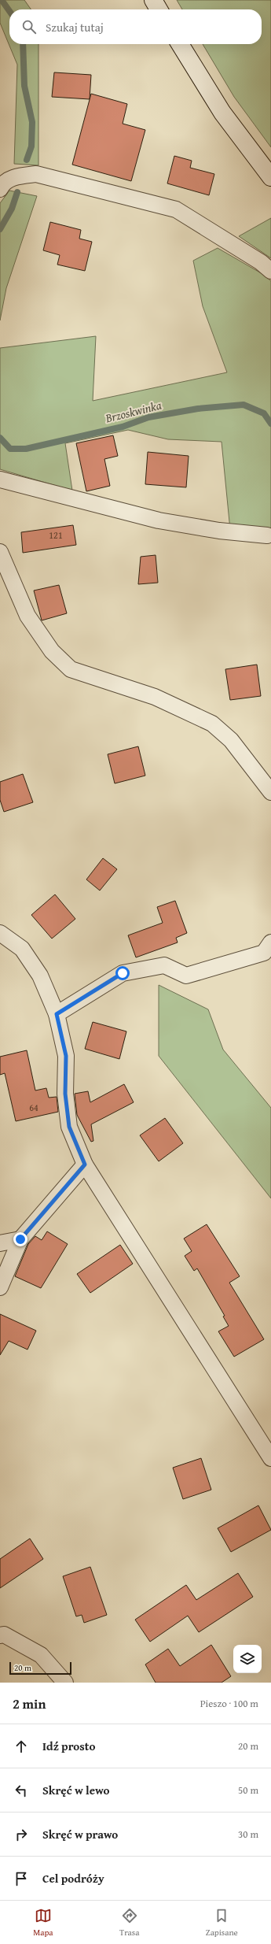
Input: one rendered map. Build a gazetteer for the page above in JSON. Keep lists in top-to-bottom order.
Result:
{
  "water": ["Brzoskwinka"],
  "house_numbers": ["121", "64"],
  "scale_bar": "20 m",
  "page": {
    "search": "Szukaj tutaj",
    "scale": "20 m",
    "heading": ["2 min", "Pieszo · 100 m"],
    "list": [
      ["Idź prosto", "20 m"],
      ["Skręć w lewo", "50 m"],
      ["Skręć w prawo", "30 m"],
      "Cel podróży"
    ],
    "nav": ["Mapa", "Trasa", "Zapisane"]
  }
}
